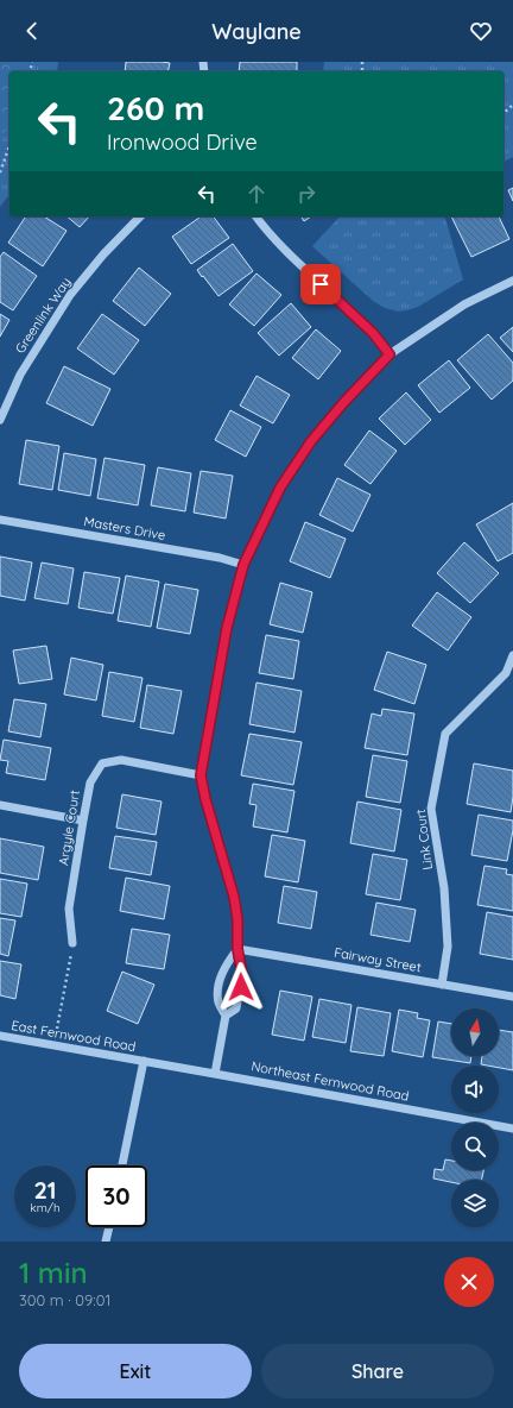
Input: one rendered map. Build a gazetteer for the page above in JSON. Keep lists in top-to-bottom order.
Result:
{
  "streets": {
    "street": [
      "Greenlink Way",
      "Masters Drive",
      "Argyle Court",
      "Link Court",
      "Fairway Street",
      "East Fernwood Road",
      "Northeast Fernwood Road"
    ]
  },
  "crossings": [
    ["Link Court", "Fairway Street"],
    ["East Fernwood Road", "Northeast Fernwood Road"]
  ],
  "north": "top",
  "page": {
    "header": "Waylane",
    "turn": ["260 m", "Ironwood Drive"],
    "speed": "21 km/h",
    "limit": "30",
    "heading": ["1 min", "300 m · 09:01"],
    "buttons": ["Exit", "Share"]
  }
}
